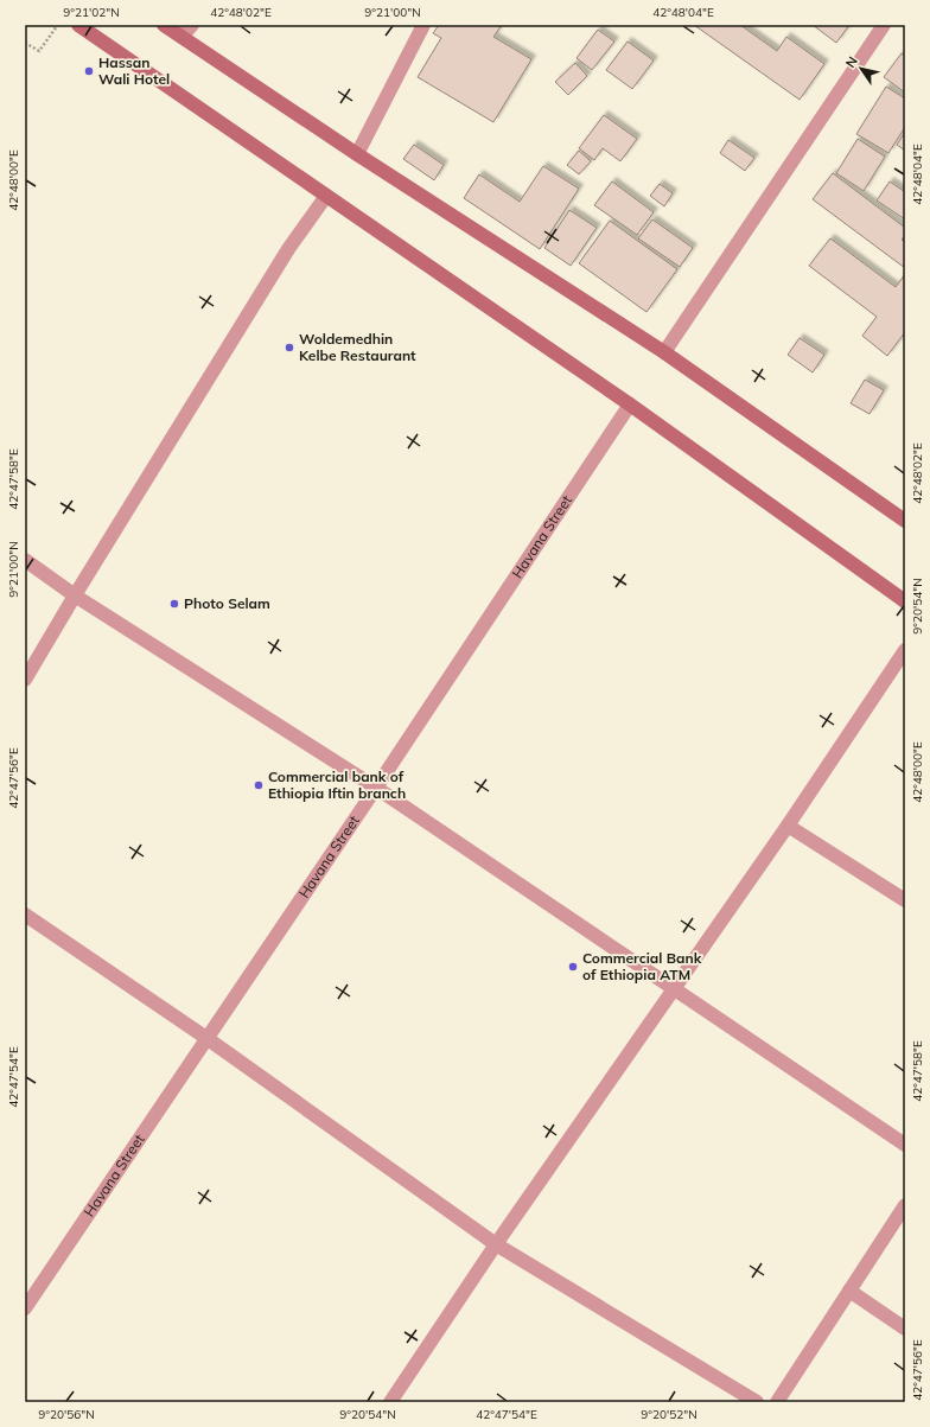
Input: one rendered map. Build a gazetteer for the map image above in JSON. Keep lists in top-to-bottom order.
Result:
{
  "streets": {
    "street": ["Havana Street"]
  },
  "places": [
    "Hassan Wali Hotel",
    "Woldemedhin Kelbe Restaurant",
    "Photo Selam",
    "Commercial bank of Ethiopia Iftin branch",
    "Commercial Bank of Ethiopia ATM"
  ],
  "north": "top left",
  "coordinates": [
    "9°21'02\"N",
    "42°48'02\"E",
    "9°21'00\"N",
    "42°48'04\"E",
    "42°48'00\"E",
    "42°47'58\"E",
    "9°20'54\"N",
    "42°47'56\"E",
    "42°47'54\"E",
    "9°20'56\"N",
    "9°20'52\"N"
  ]
}
